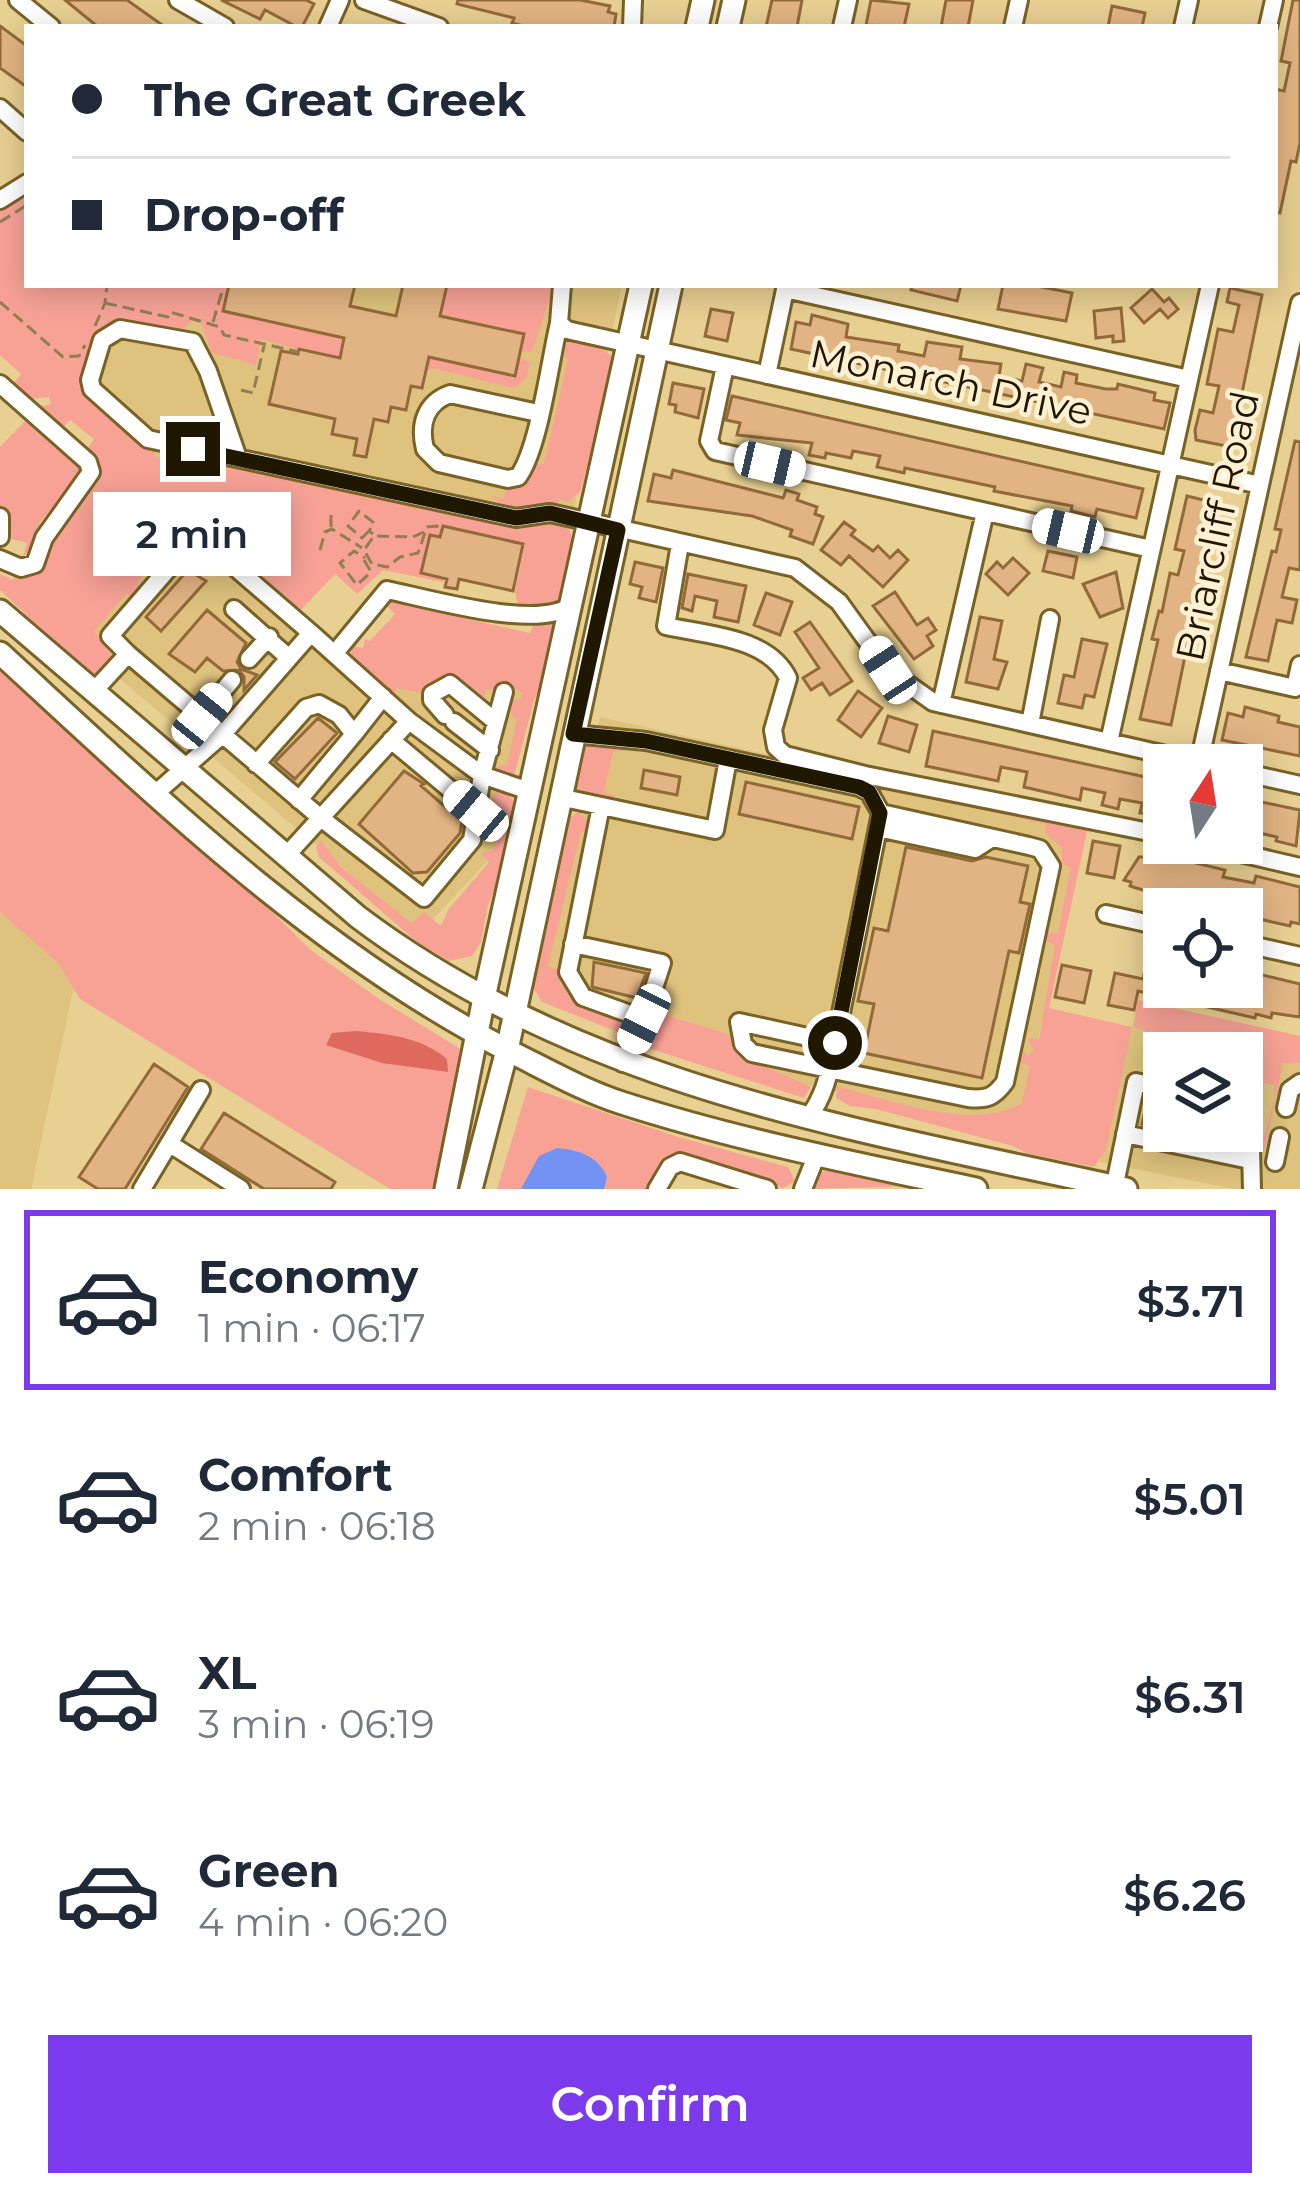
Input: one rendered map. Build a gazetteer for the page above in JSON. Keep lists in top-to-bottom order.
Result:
{
  "streets": {
    "street": ["Monarch Drive", "Briarcliff Road"]
  },
  "crossings": [
    ["Monarch Drive", "Briarcliff Road"]
  ],
  "north": "top",
  "page": {
    "banner": ["The Great Greek", "Drop-off"],
    "bubble": "2 min",
    "list": [
      {
        "name": "Economy",
        "note": "1 min · 06:17",
        "value": "$3.71"
      },
      {
        "name": "Comfort",
        "note": "2 min · 06:18",
        "value": "$5.01"
      },
      {
        "name": "XL",
        "note": "3 min · 06:19",
        "value": "$6.31"
      },
      {
        "name": "Green",
        "note": "4 min · 06:20",
        "value": "$6.26"
      }
    ],
    "buttons": "Confirm"
  }
}
